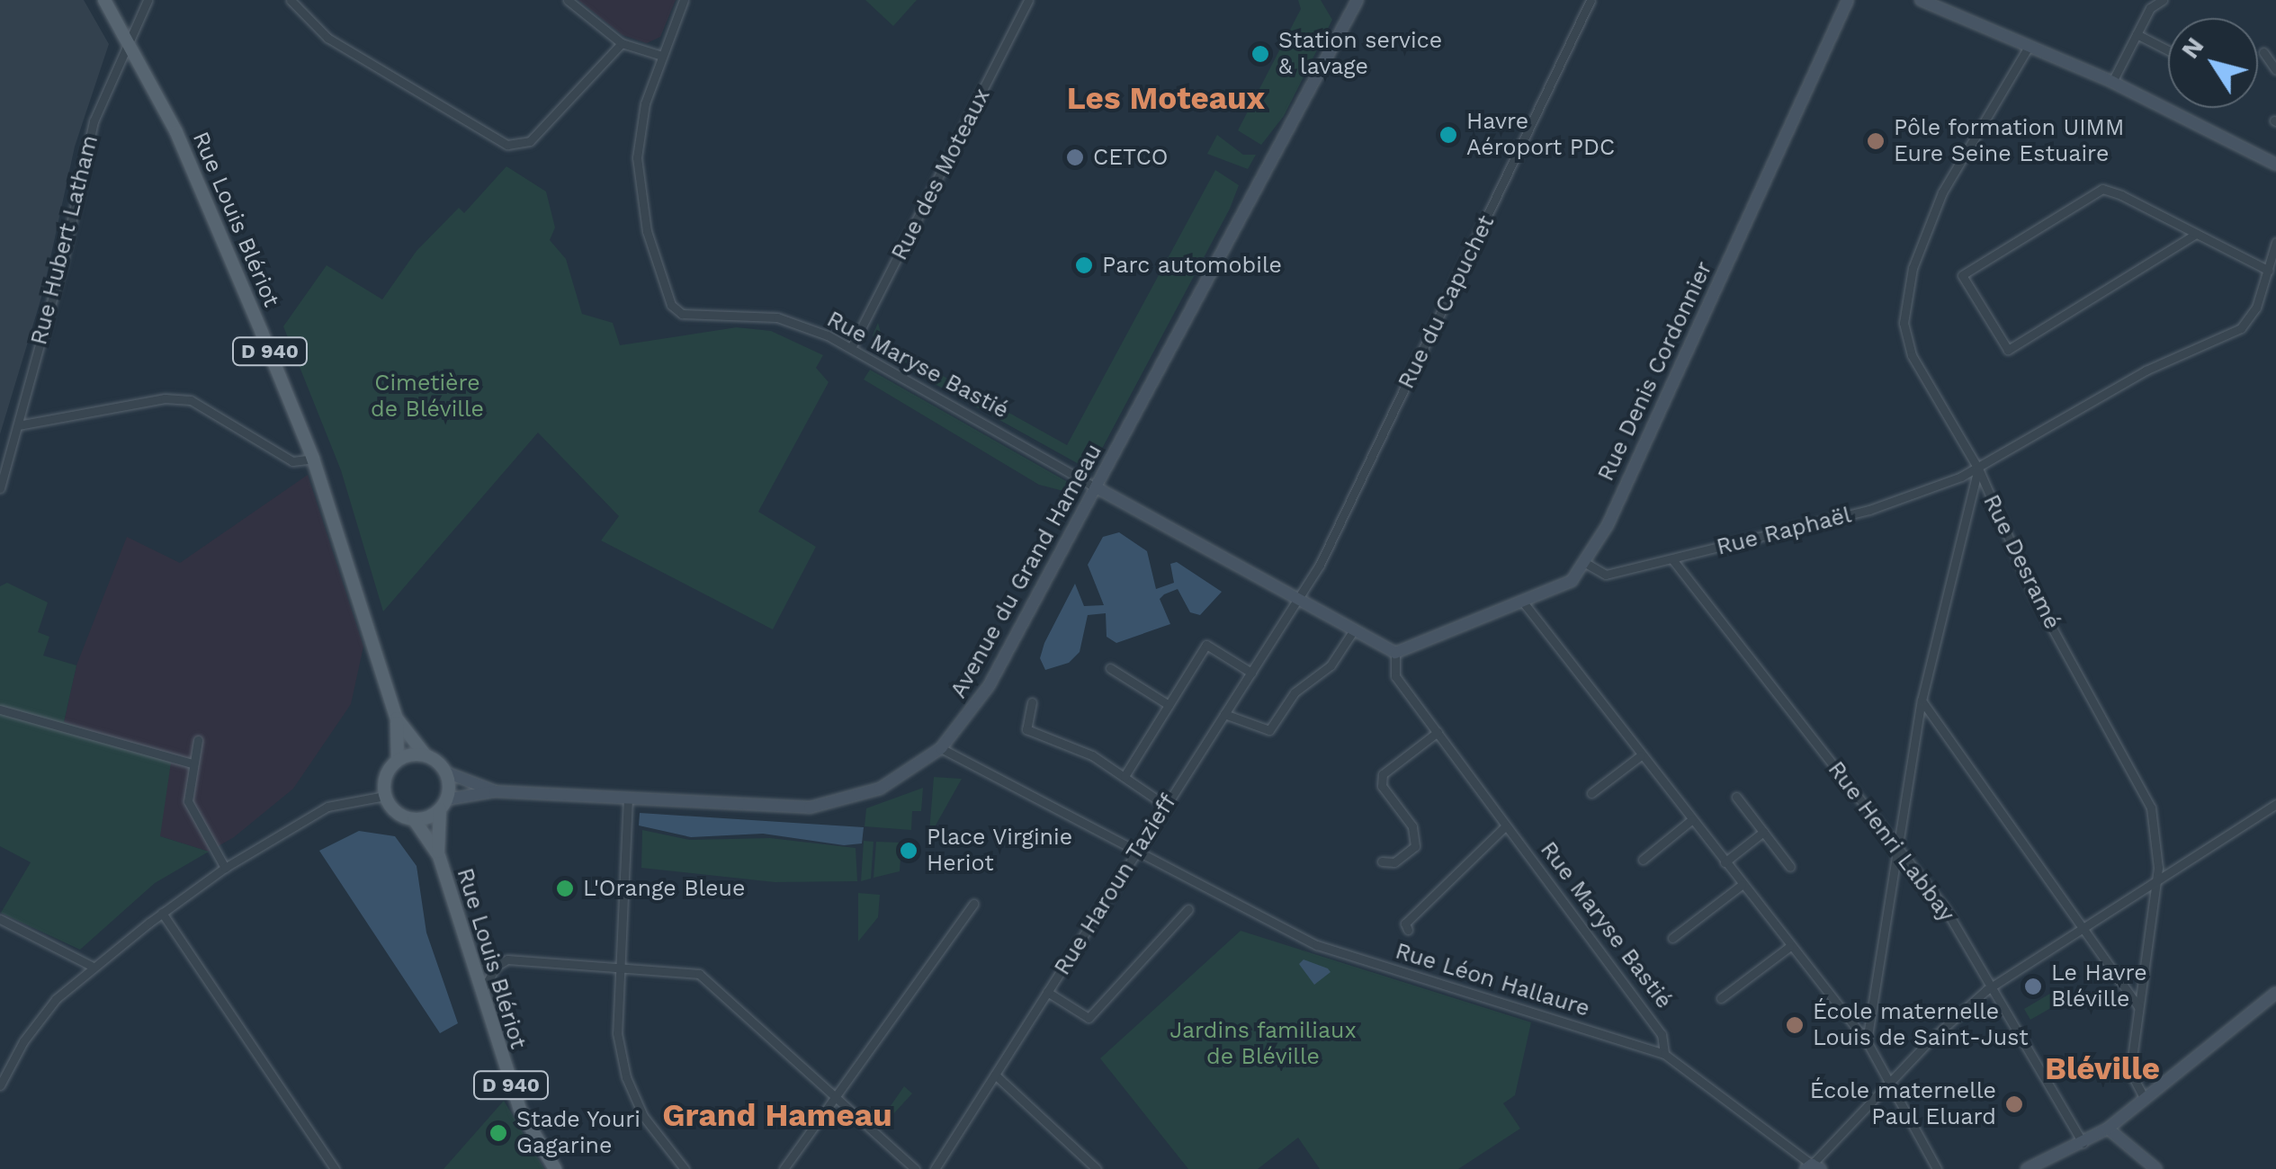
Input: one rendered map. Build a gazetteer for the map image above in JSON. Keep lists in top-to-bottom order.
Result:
{
  "streets": {
    "main road": ["Rue Louis Blériot", "D 940"],
    "street": [
      "Rue des Moteaux",
      "Rue Hubert Latham",
      "Rue du Capuchet",
      "Rue Maryse Bastié",
      "Rue Denis Cordonnier",
      "Rue Raphaël",
      "Rue Desramé",
      "Avenue du Grand Hameau",
      "Rue Henri Labbay",
      "Rue Haroun Tazieff",
      "Rue Léon Hallaure"
    ]
  },
  "crossings": [
    ["Rue des Moteaux", "Rue Maryse Bastié"],
    ["Rue Louis Blériot", "Rue Hubert Latham"],
    ["Rue Louis Blériot", "Avenue du Grand Hameau"],
    ["Rue du Capuchet", "Rue Maryse Bastié"],
    ["Rue du Capuchet", "Rue Haroun Tazieff"],
    ["Rue Maryse Bastié", "Rue Denis Cordonnier"],
    ["Rue Maryse Bastié", "Avenue du Grand Hameau"],
    ["Rue Maryse Bastié", "Rue Haroun Tazieff"],
    ["Rue Maryse Bastié", "Rue Léon Hallaure"],
    ["Rue Denis Cordonnier", "Rue Raphaël"],
    ["Rue Raphaël", "Rue Desramé"],
    ["Rue Raphaël", "Rue Henri Labbay"],
    ["Avenue du Grand Hameau", "Rue Léon Hallaure"],
    ["Rue Haroun Tazieff", "Rue Léon Hallaure"]
  ],
  "districts": ["Les Moteaux", "Bléville", "Grand Hameau"],
  "parks": ["Cimetière de Bléville", "Jardins familiaux de Bléville"],
  "places": [
    "Station service & lavage",
    "Havre Aéroport PDC",
    "Pôle formation UIMM Eure Seine Estuaire",
    "CETCO",
    "Parc automobile",
    "Place Virginie Heriot",
    "L'Orange Bleue",
    "Le Havre Bléville",
    "École maternelle Louis de Saint-Just",
    "École maternelle Paul Eluard",
    "Stade Youri Gagarine"
  ],
  "north": "top left"
}
